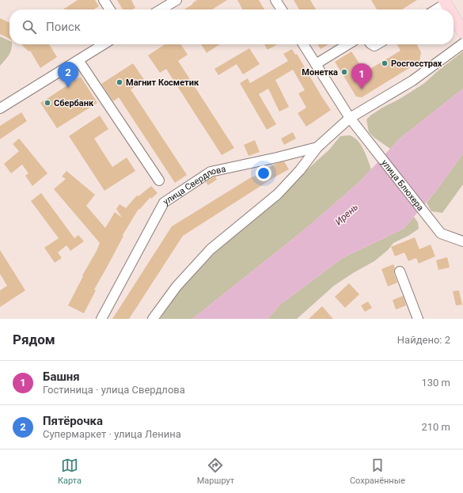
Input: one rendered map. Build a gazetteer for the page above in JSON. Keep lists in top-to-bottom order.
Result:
{
  "streets": {
    "street": ["улица Блюхера", "улица Свердлова"]
  },
  "crossings": [
    ["улица Блюхера", "улица Свердлова"]
  ],
  "water": ["Ирень"],
  "places": [
    "Росгосстрах",
    "Монетка",
    "Магнит Косметик",
    "Сбербанк"
  ],
  "page": {
    "search": "Поиск",
    "pins": ["2", "1"],
    "heading": ["Рядом", "Найдено: 2"],
    "list": [
      {
        "mark": "1",
        "name": "Башня",
        "note": "Гостиница · улица Свердлова",
        "value": "130 m"
      },
      {
        "mark": "2",
        "name": "Пятёрочка",
        "note": "Супермаркет · улица Ленина",
        "value": "210 m"
      }
    ],
    "nav": ["Карта", "Маршрут", "Сохранённые"]
  }
}
